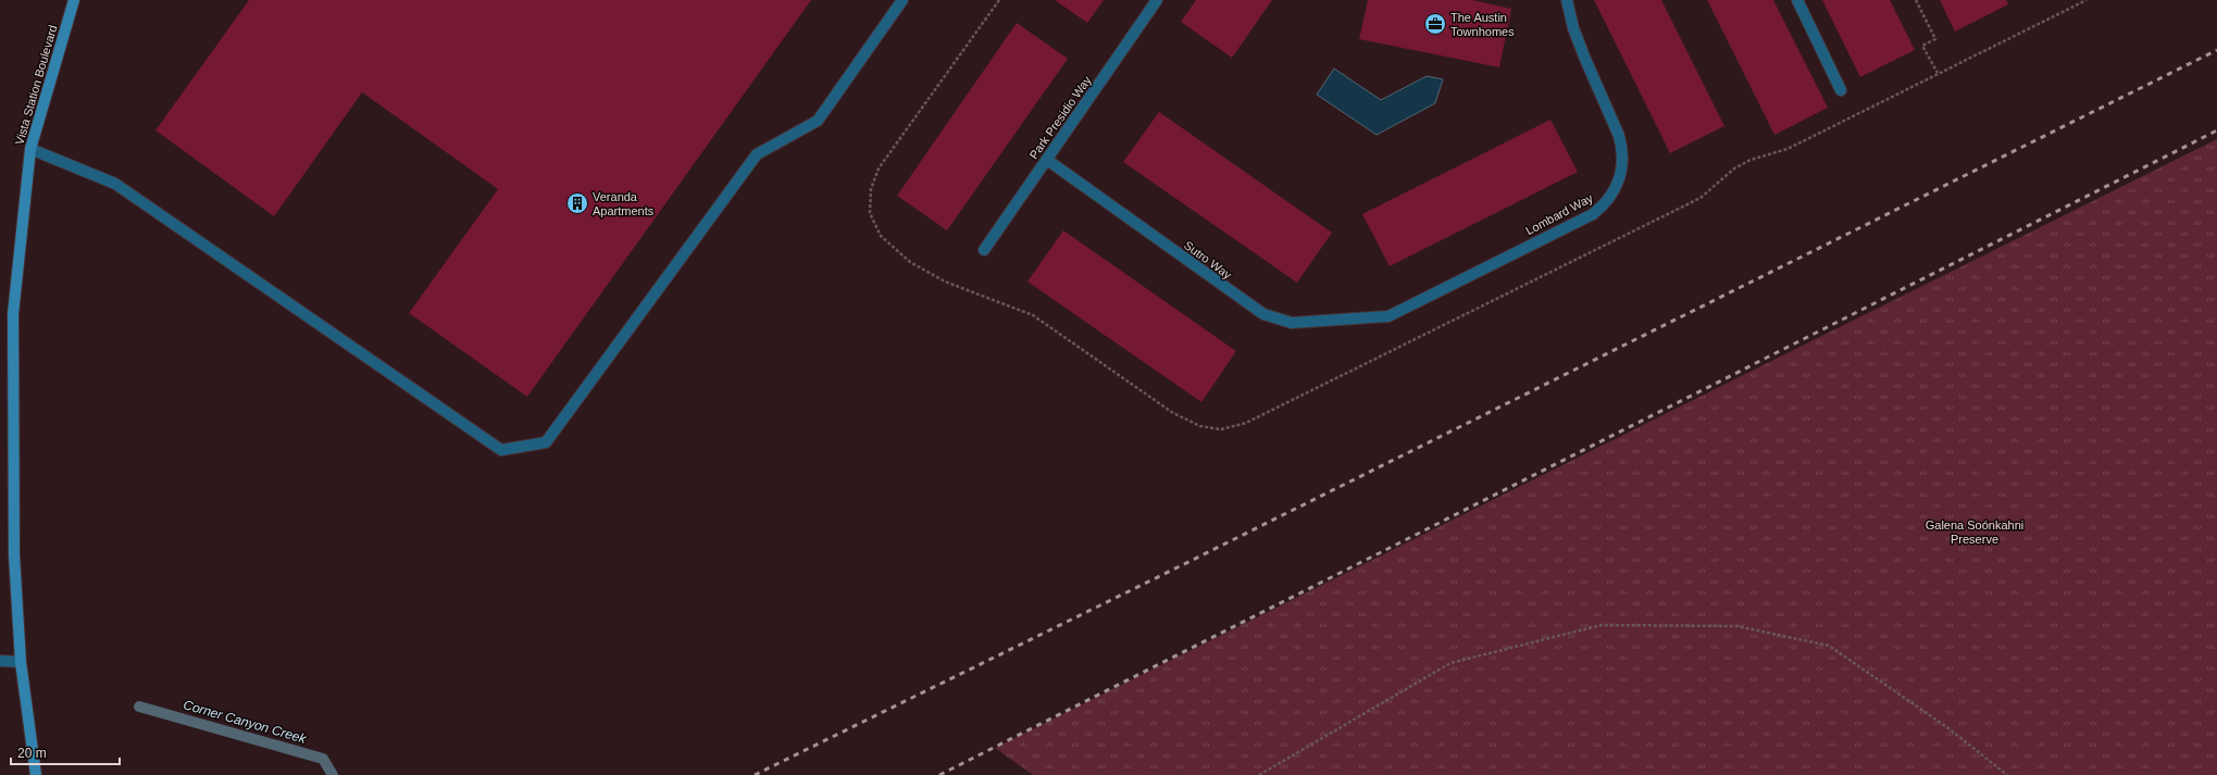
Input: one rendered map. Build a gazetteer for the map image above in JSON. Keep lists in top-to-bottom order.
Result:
{
  "streets": {
    "street": ["Vista Station Boulevard"],
    "lane": ["Park Presidio Way", "Lombard Way", "Sutro Way"]
  },
  "crossings": [
    ["Park Presidio Way", "Sutro Way"],
    ["Lombard Way", "Sutro Way"]
  ],
  "water": ["Corner Canyon Creek"],
  "parks": ["Galena Soónkahni Preserve"],
  "places": {
    "office": ["The Austin Townhomes"],
    "building": ["Veranda Apartments"]
  },
  "scale_bar": "20 m"
}
